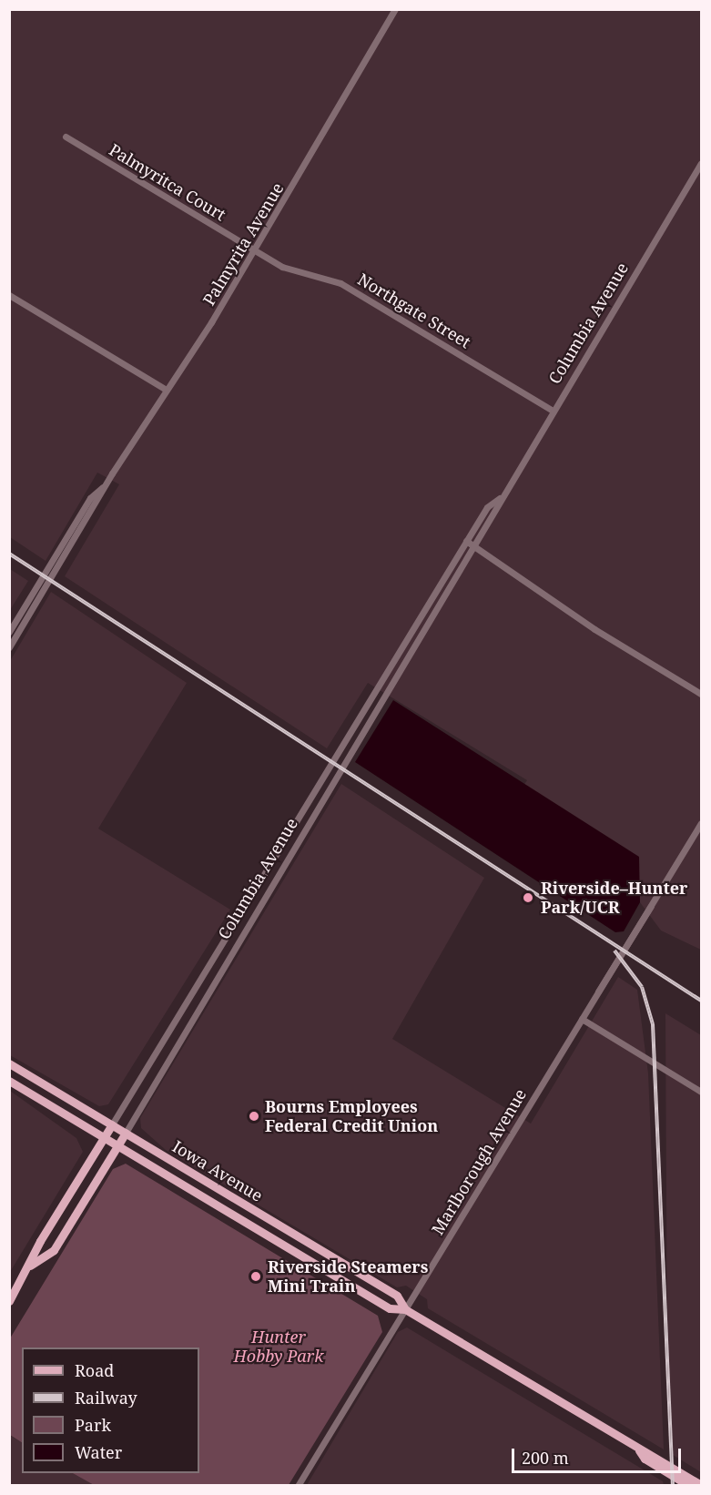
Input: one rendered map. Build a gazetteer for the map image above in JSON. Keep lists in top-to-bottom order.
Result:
{
  "streets": {
    "main road": ["Columbia Avenue", "Iowa Avenue"],
    "street": [
      "Palmyritca Court",
      "Palmyrita Avenue",
      "Northgate Street",
      "Marlborough Avenue"
    ]
  },
  "crossings": [
    ["Palmyritca Court", "Palmyrita Avenue"],
    ["Palmyritca Court", "Northgate Street"],
    ["Palmyrita Avenue", "Northgate Street"],
    ["Northgate Street", "Columbia Avenue"],
    ["Columbia Avenue", "Iowa Avenue"],
    ["Marlborough Avenue", "Iowa Avenue"]
  ],
  "parks": ["Hunter Hobby Park"],
  "places": ["Riverside–Hunter Park/UCR", "Bourns Employees Federal Credit Union", "Riverside Steamers Mini Train"],
  "legend": [
    "Road",
    "Railway",
    "Park",
    "Water"
  ],
  "scale_bar": "200 m"
}
